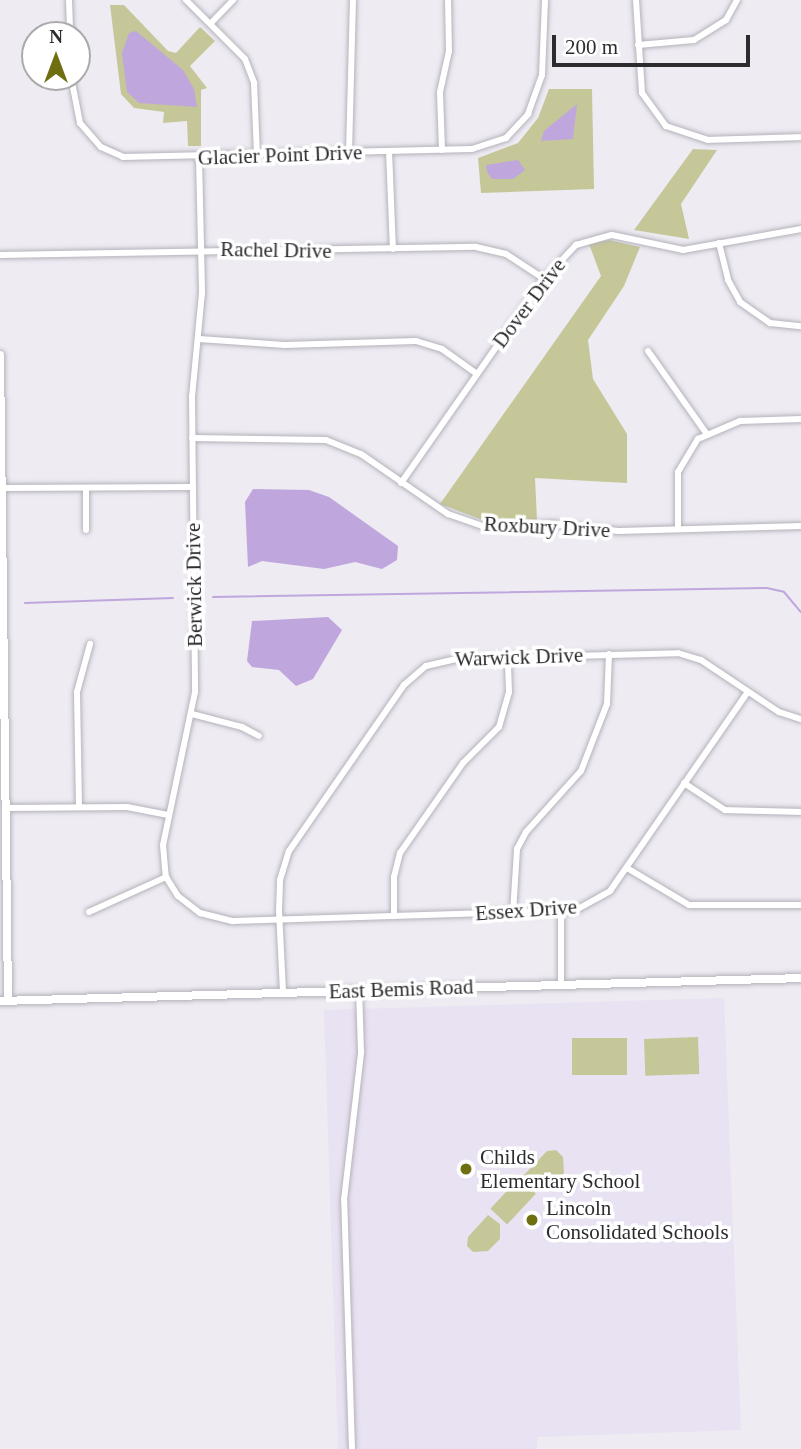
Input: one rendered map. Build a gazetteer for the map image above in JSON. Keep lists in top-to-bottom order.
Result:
{
  "streets": {
    "street": [
      "Glacier Point Drive",
      "Rachel Drive",
      "Dover Drive",
      "Roxbury Drive",
      "Berwick Drive",
      "Warwick Drive",
      "Essex Drive",
      "East Bemis Road"
    ]
  },
  "crossings": [
    ["Glacier Point Drive", "Berwick Drive"],
    ["Rachel Drive", "Dover Drive"],
    ["Rachel Drive", "Berwick Drive"],
    ["Dover Drive", "Roxbury Drive"],
    ["Roxbury Drive", "Berwick Drive"],
    ["Warwick Drive", "Essex Drive"],
    ["Warwick Drive", "East Bemis Road"]
  ],
  "places": ["Childs Elementary School", "Lincoln Consolidated Schools"],
  "scale_bar": "200 m",
  "north": "top"
}
